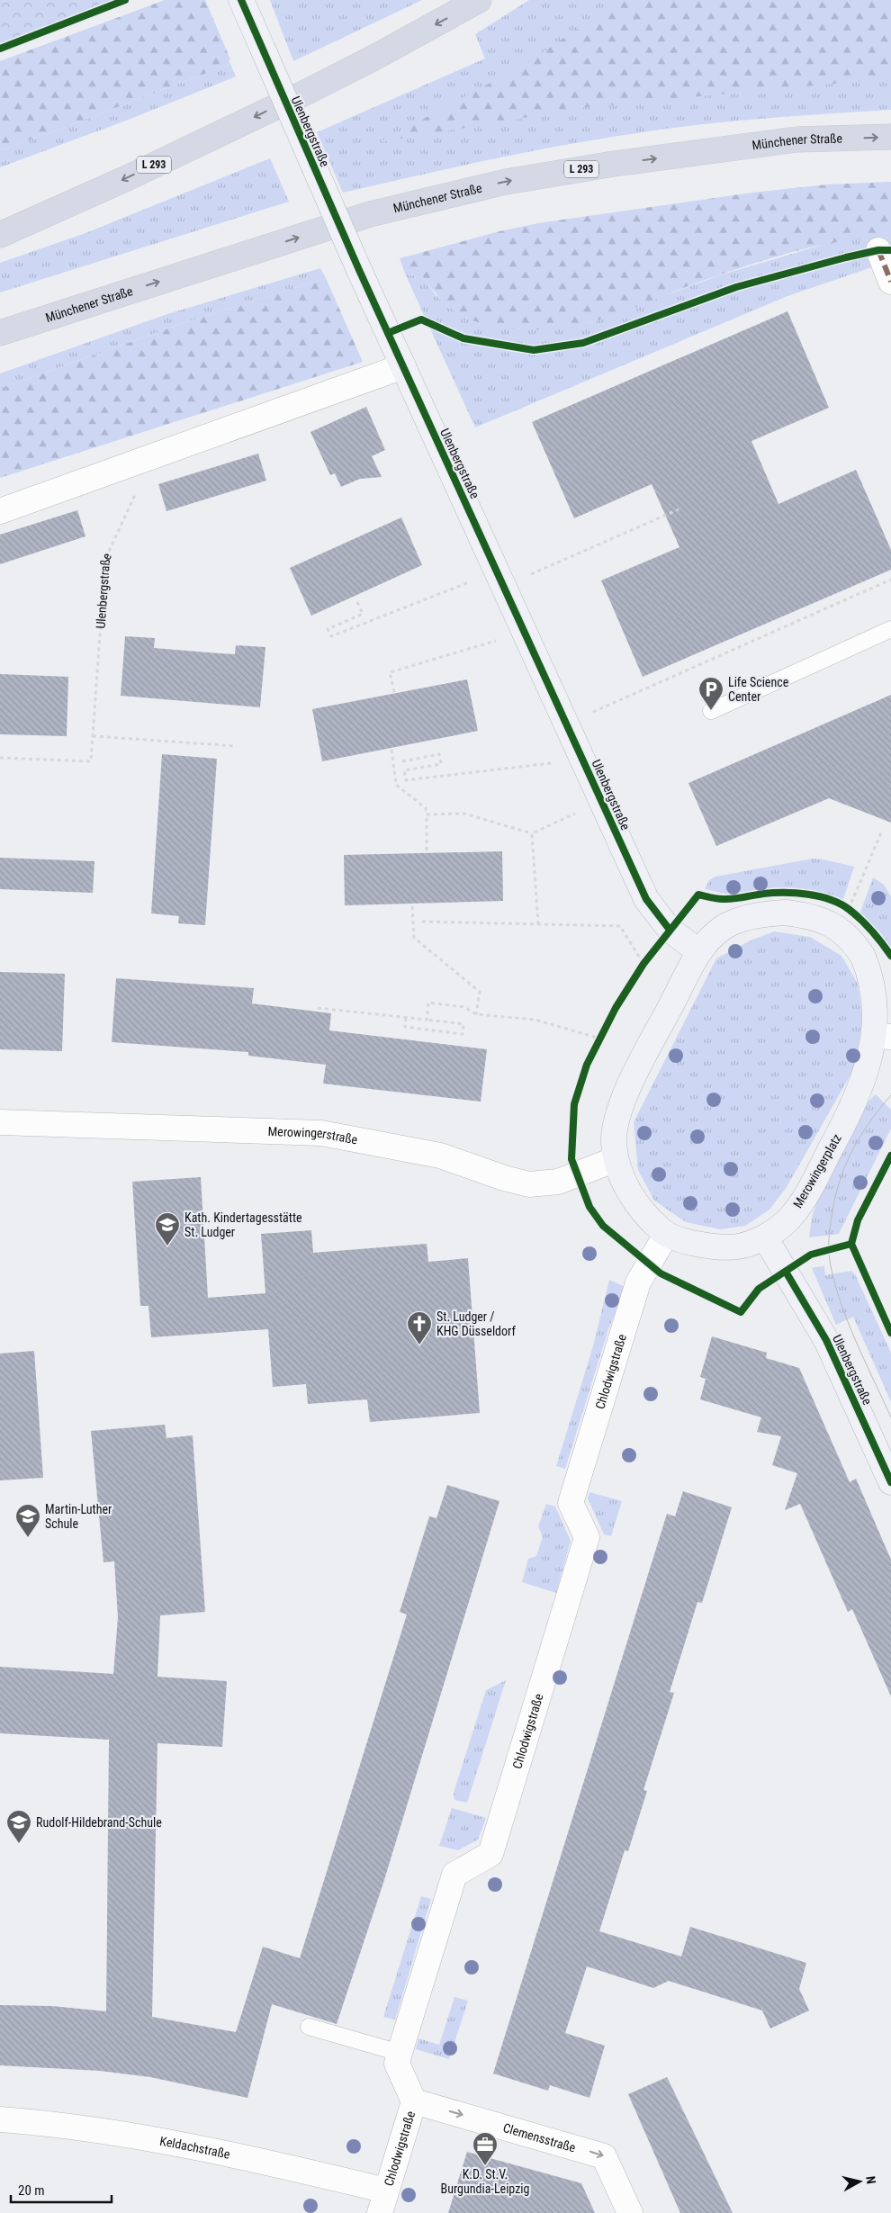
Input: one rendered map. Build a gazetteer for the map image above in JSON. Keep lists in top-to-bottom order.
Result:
{
  "streets": {
    "highway": ["Münchener Straße", "L 293"],
    "street": [
      "Ulenbergstraße",
      "Merowingerstraße",
      "Merowingerplatz",
      "Chlodwigstraße",
      "Clemensstraße",
      "Keldachstraße"
    ]
  },
  "crossings": [
    ["Ulenbergstraße", "Merowingerplatz"],
    ["Merowingerstraße", "Merowingerplatz"],
    ["Merowingerplatz", "Chlodwigstraße"],
    ["Chlodwigstraße", "Clemensstraße"],
    ["Chlodwigstraße", "Keldachstraße"]
  ],
  "one_way": ["Clemensstraße"],
  "places": {
    "parking": ["Life Science Center"],
    "school or university": ["Kath. Kindertagesstätte St. Ludger", "Martin-Luther Schule", "Rudolf-Hildebrand-Schule"],
    "church": ["St. Ludger / KHG Düsseldorf"],
    "office": ["K.D. St.V. Burgundia-Leipzig"]
  },
  "scale_bar": "20 m",
  "north": "right"
}
